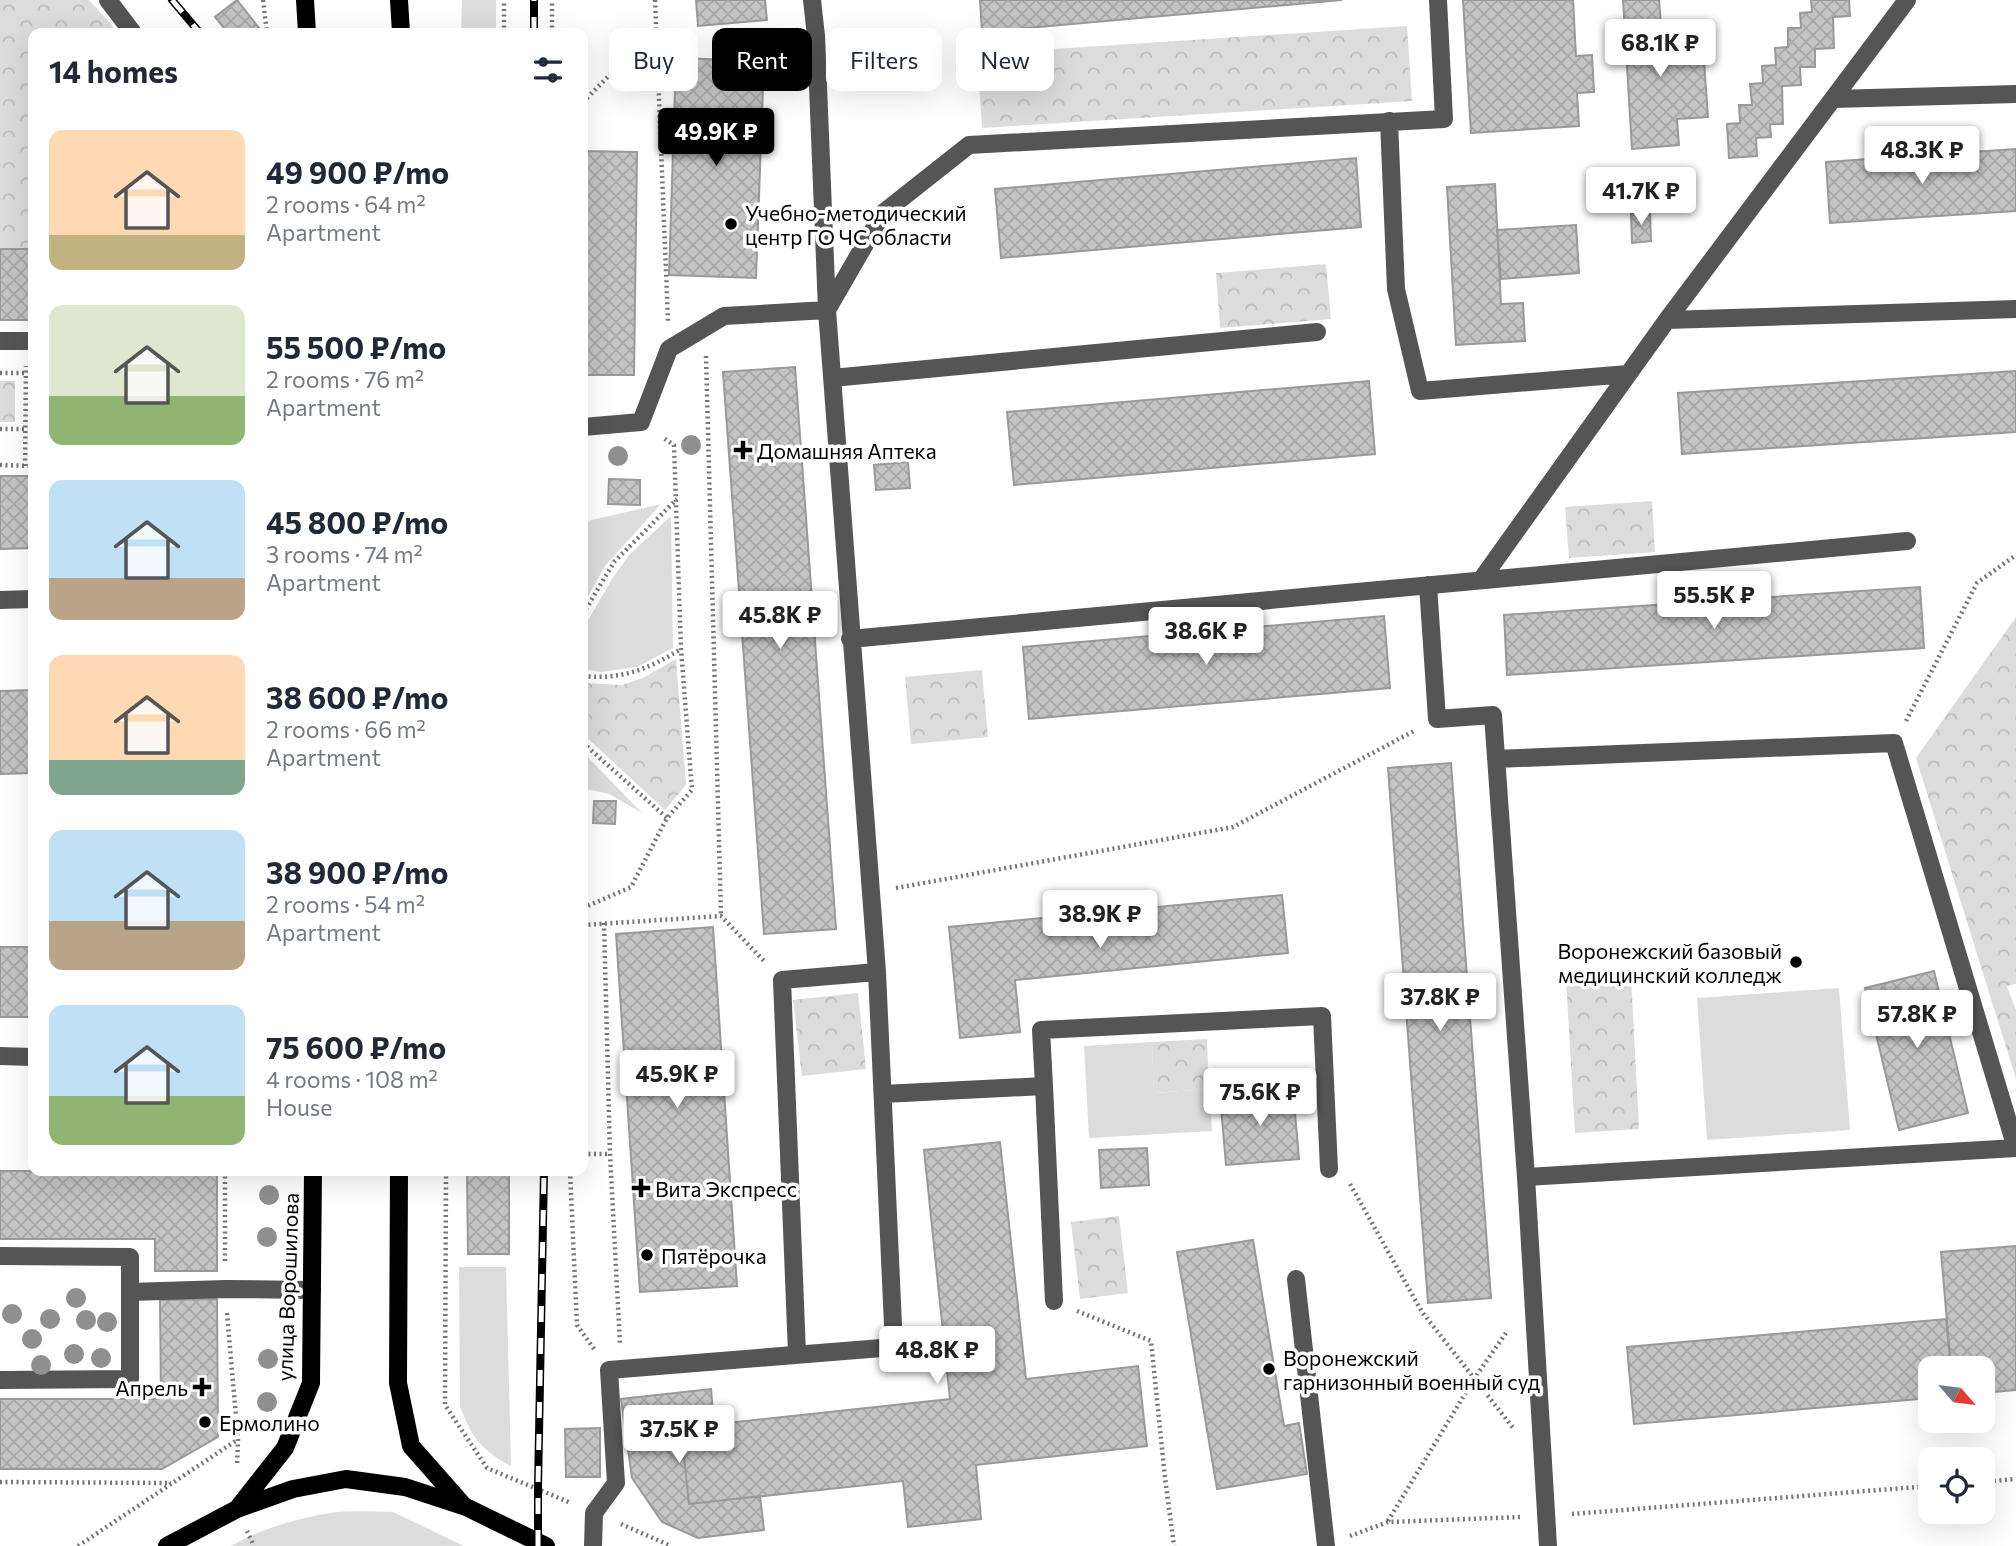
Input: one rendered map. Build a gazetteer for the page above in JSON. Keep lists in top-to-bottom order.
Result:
{
  "streets": {
    "main road": ["улица Ворошилова"]
  },
  "places": {
    "other": [
      "Учебно-методический центр ГО ЧС области",
      "Воронежский базовый медицинский колледж",
      "Пятёрочка",
      "Воронежский гарнизонный военный суд",
      "Ермолино"
    ],
    "health": ["Домашняя Аптека", "Вита Экспресс", "Апрель"]
  },
  "north": "bottom right",
  "page": {
    "price": [
      "68.1K ₽",
      "49.9K ₽",
      "48.3K ₽",
      "41.7K ₽",
      "55.5K ₽",
      "45.8K ₽",
      "38.6K ₽",
      "38.9K ₽",
      "37.8K ₽",
      "57.8K ₽",
      "45.9K ₽",
      "75.6K ₽",
      "48.8K ₽",
      "37.5K ₽"
    ],
    "chip": [
      "Buy",
      "Rent",
      "Filters",
      "New"
    ],
    "heading": "14 homes",
    "list": [
      {
        "name": "49 900 ₽/mo",
        "note": "2 rooms · 64 m² · Apartment"
      },
      {
        "name": "55 500 ₽/mo",
        "note": "2 rooms · 76 m² · Apartment"
      },
      {
        "name": "45 800 ₽/mo",
        "note": "3 rooms · 74 m² · Apartment"
      },
      {
        "name": "38 600 ₽/mo",
        "note": "2 rooms · 66 m² · Apartment"
      },
      {
        "name": "38 900 ₽/mo",
        "note": "2 rooms · 54 m² · Apartment"
      },
      {
        "name": "75 600 ₽/mo",
        "note": "4 rooms · 108 m² · House"
      }
    ]
  }
}
